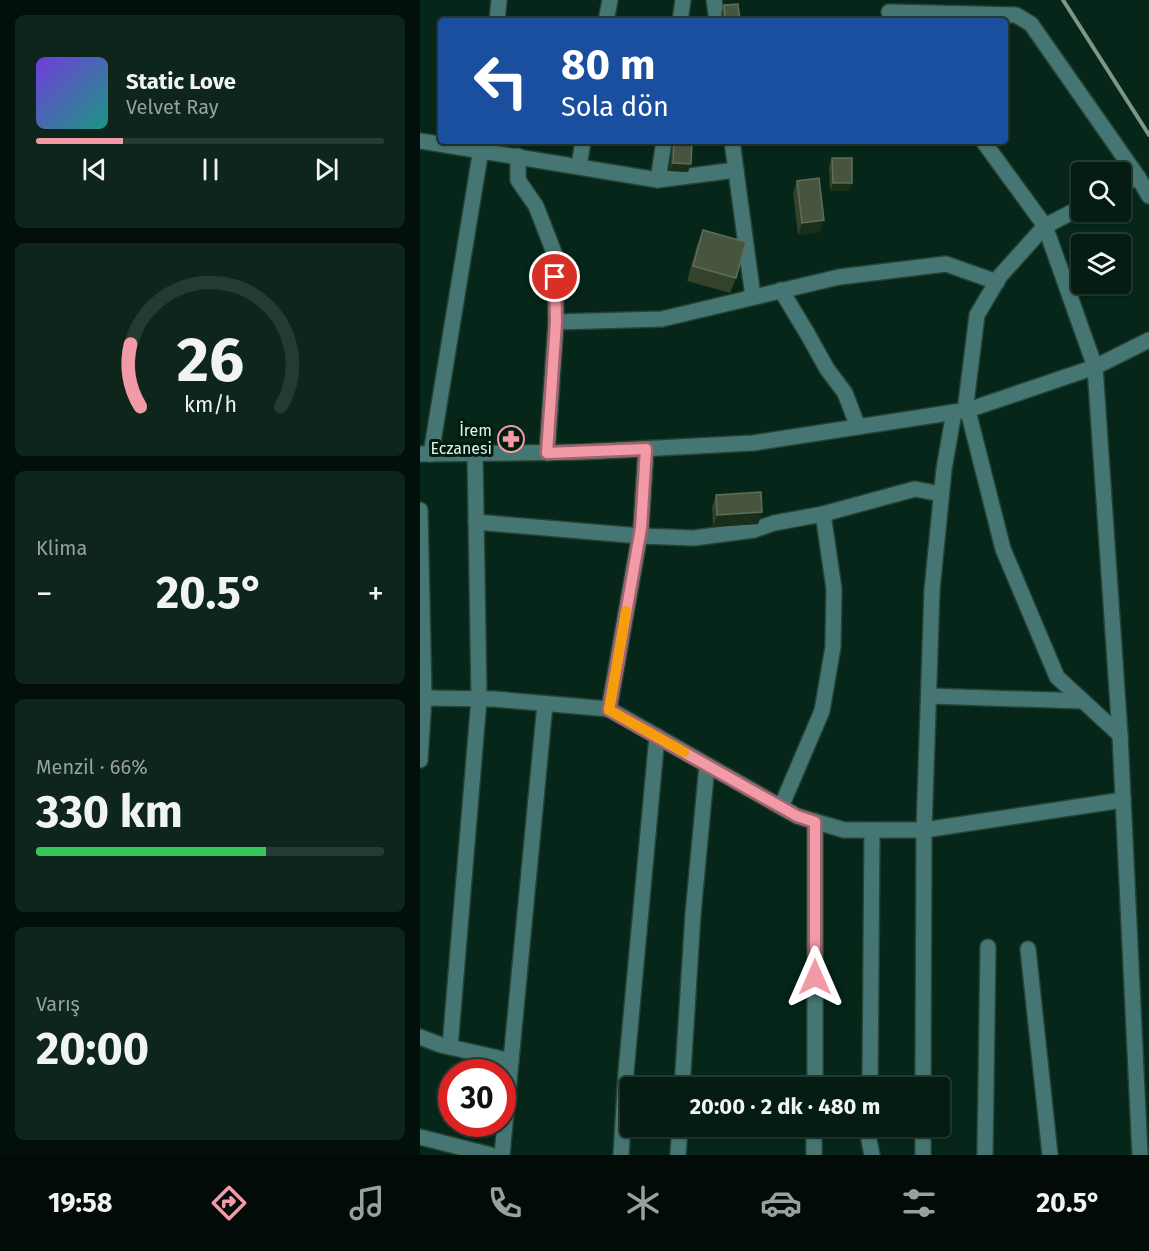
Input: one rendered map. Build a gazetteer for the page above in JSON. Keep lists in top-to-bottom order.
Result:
{
  "places": {
    "pharmacy": ["İrem Eczanesi"]
  },
  "page": {
    "turn": ["80 m", "Sola dön"],
    "song": ["Static Love", "Velvet Ray"],
    "tile": [
      "Klima",
      ["Menzil · 66%", "330 km"],
      ["Varış", "20:00"]
    ],
    "heat": ["−", "20.5°", "+"],
    "limit": "30",
    "trip": "20:00 · 2 dk · 480 m",
    "tabs": ["19:58", "20.5°"],
    "gauge": ["26", "km/h"]
  }
}
